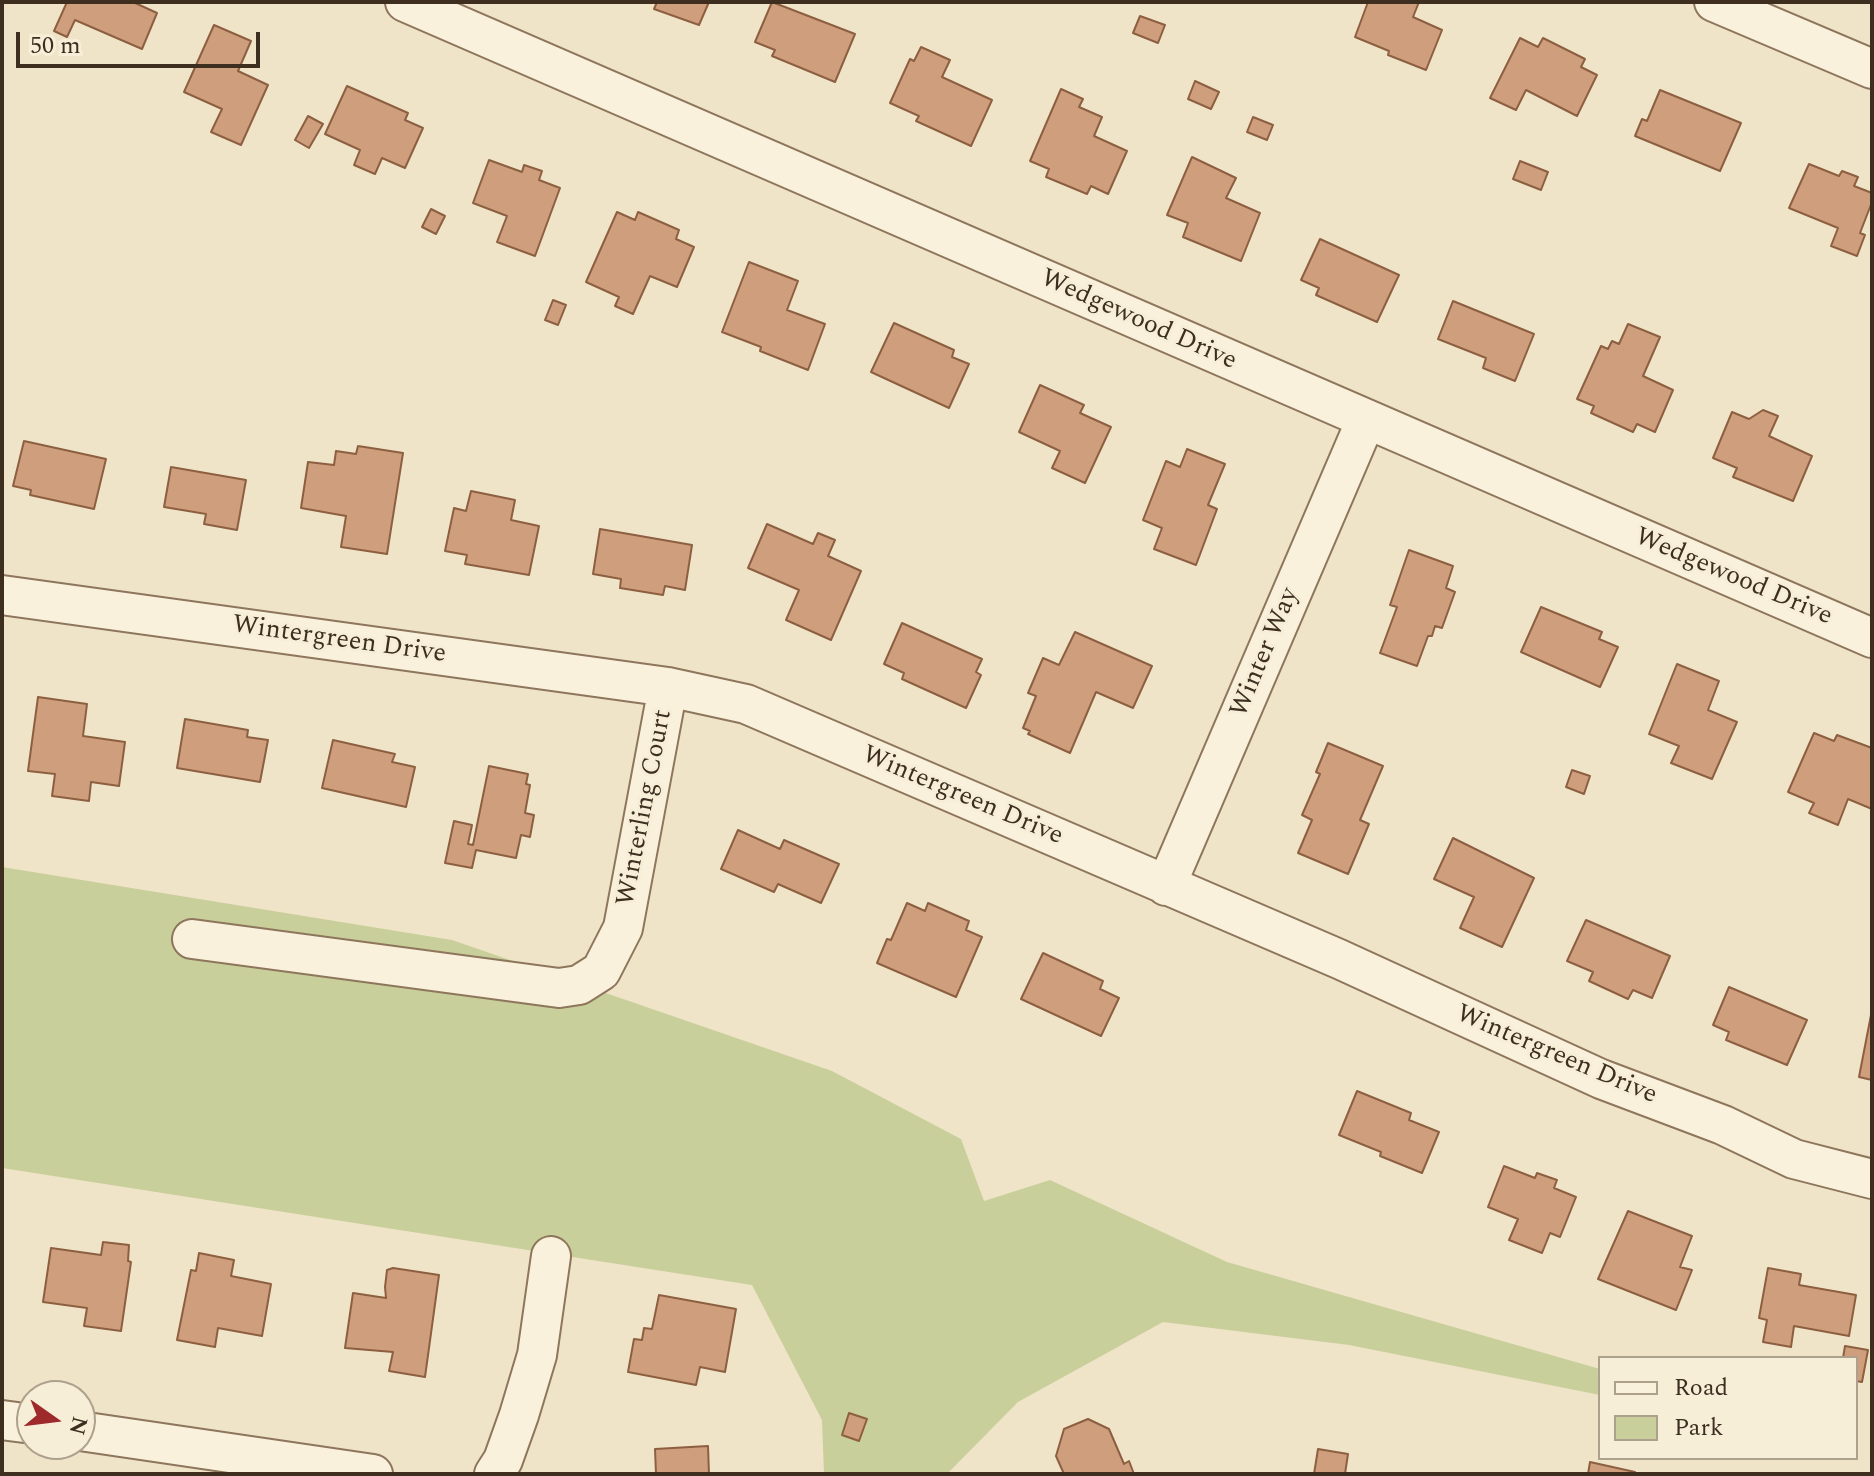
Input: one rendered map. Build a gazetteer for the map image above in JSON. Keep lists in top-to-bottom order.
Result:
{
  "streets": {
    "street": [
      "Wedgewood Drive",
      "Wintergreen Drive",
      "Winter Way",
      "Winterling Court"
    ]
  },
  "crossings": [
    ["Wedgewood Drive", "Winter Way"],
    ["Wintergreen Drive", "Winter Way"],
    ["Wintergreen Drive", "Winterling Court"]
  ],
  "legend": ["Road", "Park"],
  "scale_bar": "50 m",
  "north": "right"
}
